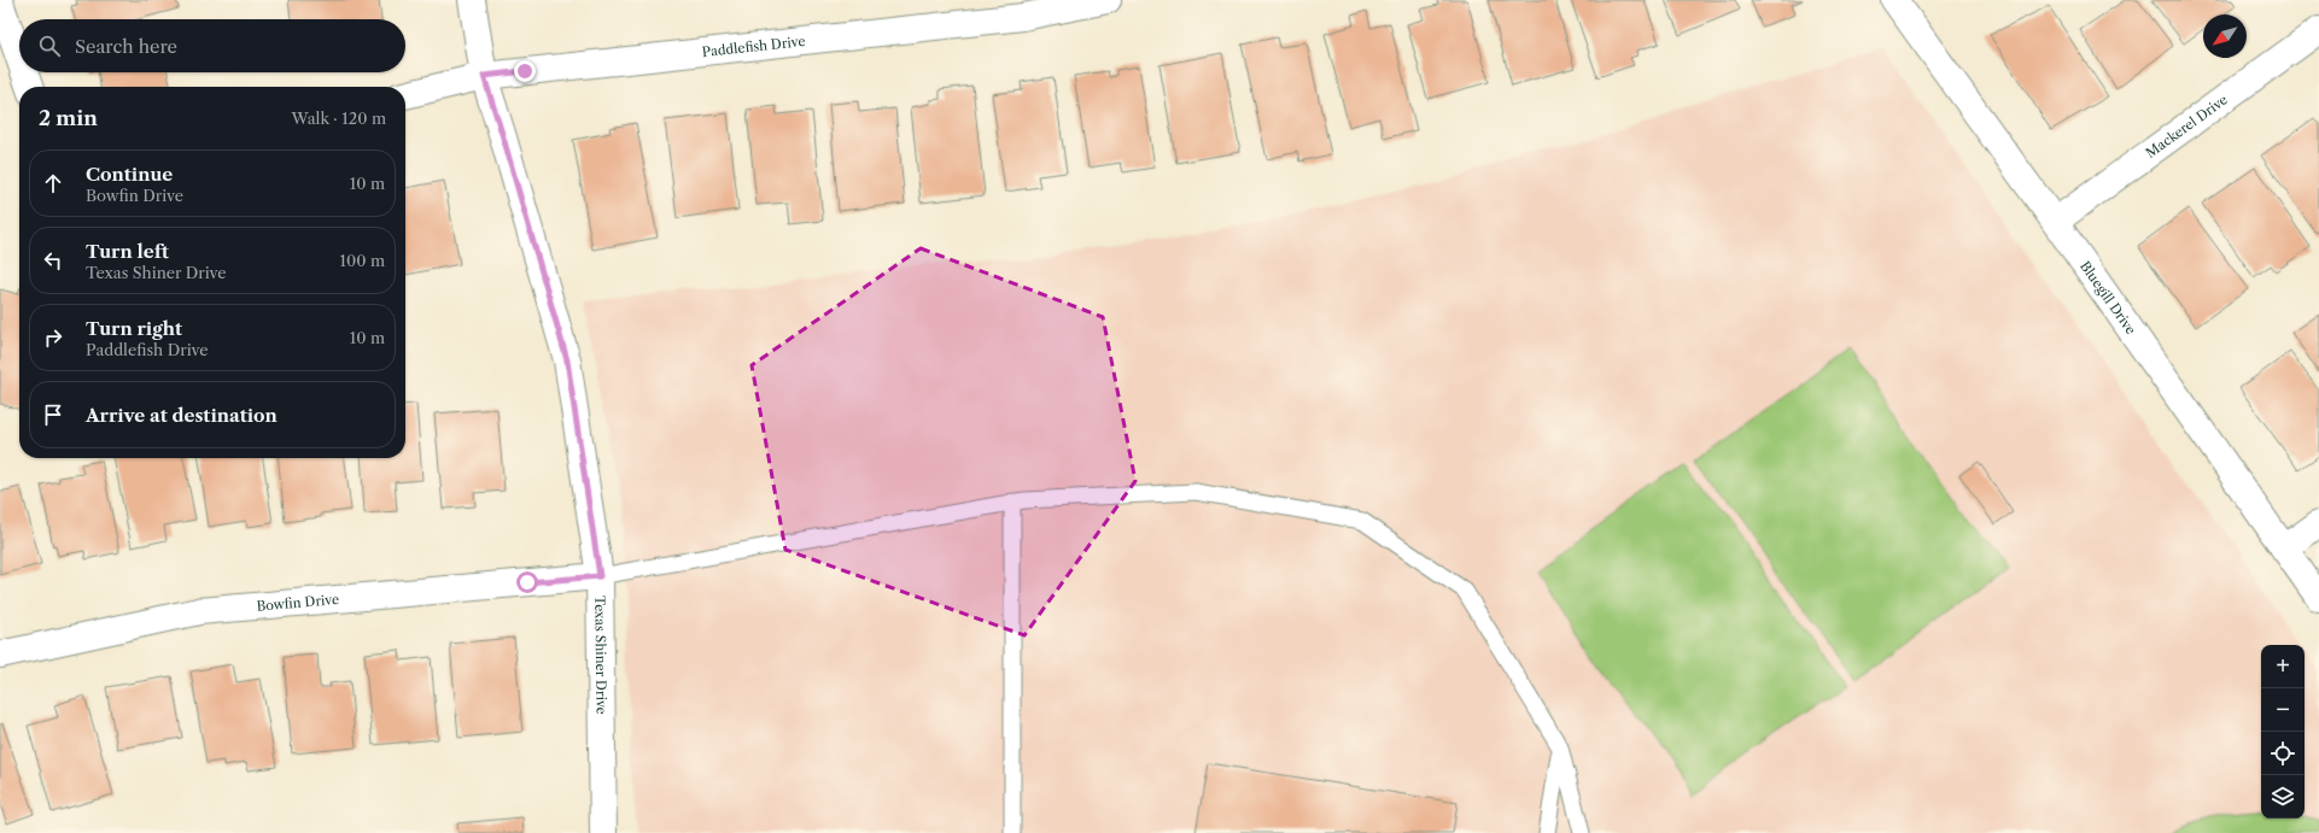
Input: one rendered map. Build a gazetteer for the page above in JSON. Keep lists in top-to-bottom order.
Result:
{
  "streets": {
    "street": [
      "Paddlefish Drive",
      "Mackerel Drive",
      "Bluegill Drive",
      "Bowfin Drive",
      "Texas Shiner Drive"
    ]
  },
  "crossings": [
    ["Paddlefish Drive", "Texas Shiner Drive"],
    ["Mackerel Drive", "Bluegill Drive"],
    ["Bowfin Drive", "Texas Shiner Drive"]
  ],
  "north": "bottom left",
  "page": {
    "search": "Search here",
    "heading": ["2 min", "Walk · 120 m"],
    "list": [
      ["Continue", "Bowfin Drive", "10 m"],
      ["Turn left", "Texas Shiner Drive", "100 m"],
      ["Turn right", "Paddlefish Drive", "10 m"],
      "Arrive at destination"
    ],
    "map_buttons": ["+", "−"]
  }
}
